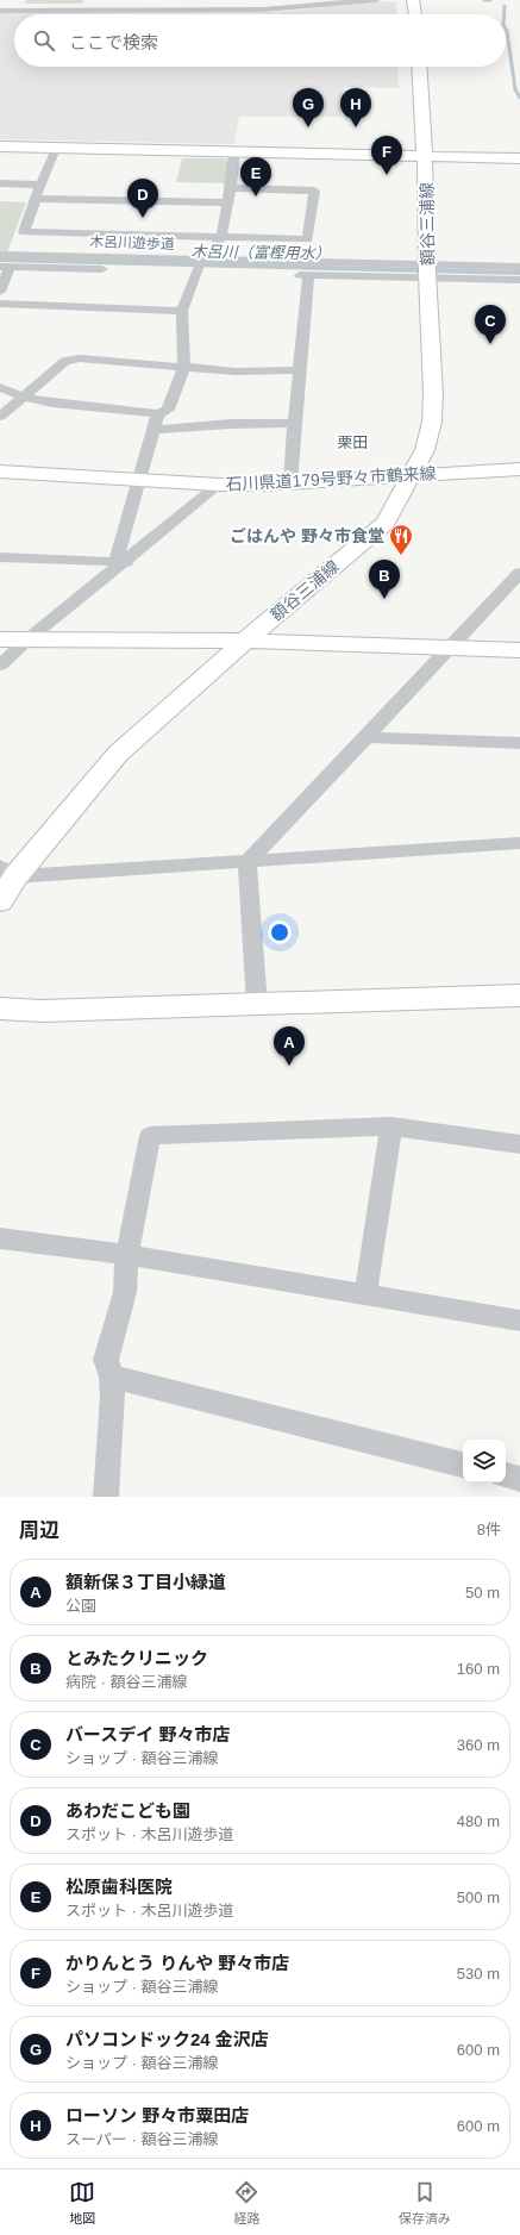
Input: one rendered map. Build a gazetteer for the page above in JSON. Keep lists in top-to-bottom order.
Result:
{
  "streets": {
    "main road": ["額谷三浦線", "石川県道179号野々市鶴来線"],
    "street": ["木呂川遊歩道"]
  },
  "crossings": [
    ["額谷三浦線", "木呂川遊歩道"],
    ["額谷三浦線", "石川県道179号野々市鶴来線"]
  ],
  "districts": ["栗田"],
  "water": ["木呂川（富樫用水）"],
  "places": {
    "restaurant": ["ごはんや 野々市食堂"]
  },
  "page": {
    "search": "ここで検索",
    "pins": [
      "G",
      "H",
      "F",
      "E",
      "D",
      "C",
      "B",
      "A"
    ],
    "heading": ["周辺", "8件"],
    "list": [
      {
        "mark": "A",
        "name": "額新保３丁目小緑道",
        "note": "公園",
        "value": "50 m"
      },
      {
        "mark": "B",
        "name": "とみたクリニック",
        "note": "病院 · 額谷三浦線",
        "value": "160 m"
      },
      {
        "mark": "C",
        "name": "バースデイ 野々市店",
        "note": "ショップ · 額谷三浦線",
        "value": "360 m"
      },
      {
        "mark": "D",
        "name": "あわだこども園",
        "note": "スポット · 木呂川遊歩道",
        "value": "480 m"
      },
      {
        "mark": "E",
        "name": "松原歯科医院",
        "note": "スポット · 木呂川遊歩道",
        "value": "500 m"
      },
      {
        "mark": "F",
        "name": "かりんとう りんや 野々市店",
        "note": "ショップ · 額谷三浦線",
        "value": "530 m"
      },
      {
        "mark": "G",
        "name": "パソコンドック24 金沢店",
        "note": "ショップ · 額谷三浦線",
        "value": "600 m"
      },
      {
        "mark": "H",
        "name": "ローソン 野々市粟田店",
        "note": "スーパー · 額谷三浦線",
        "value": "600 m"
      }
    ],
    "nav": ["地図", "経路", "保存済み"]
  }
}
